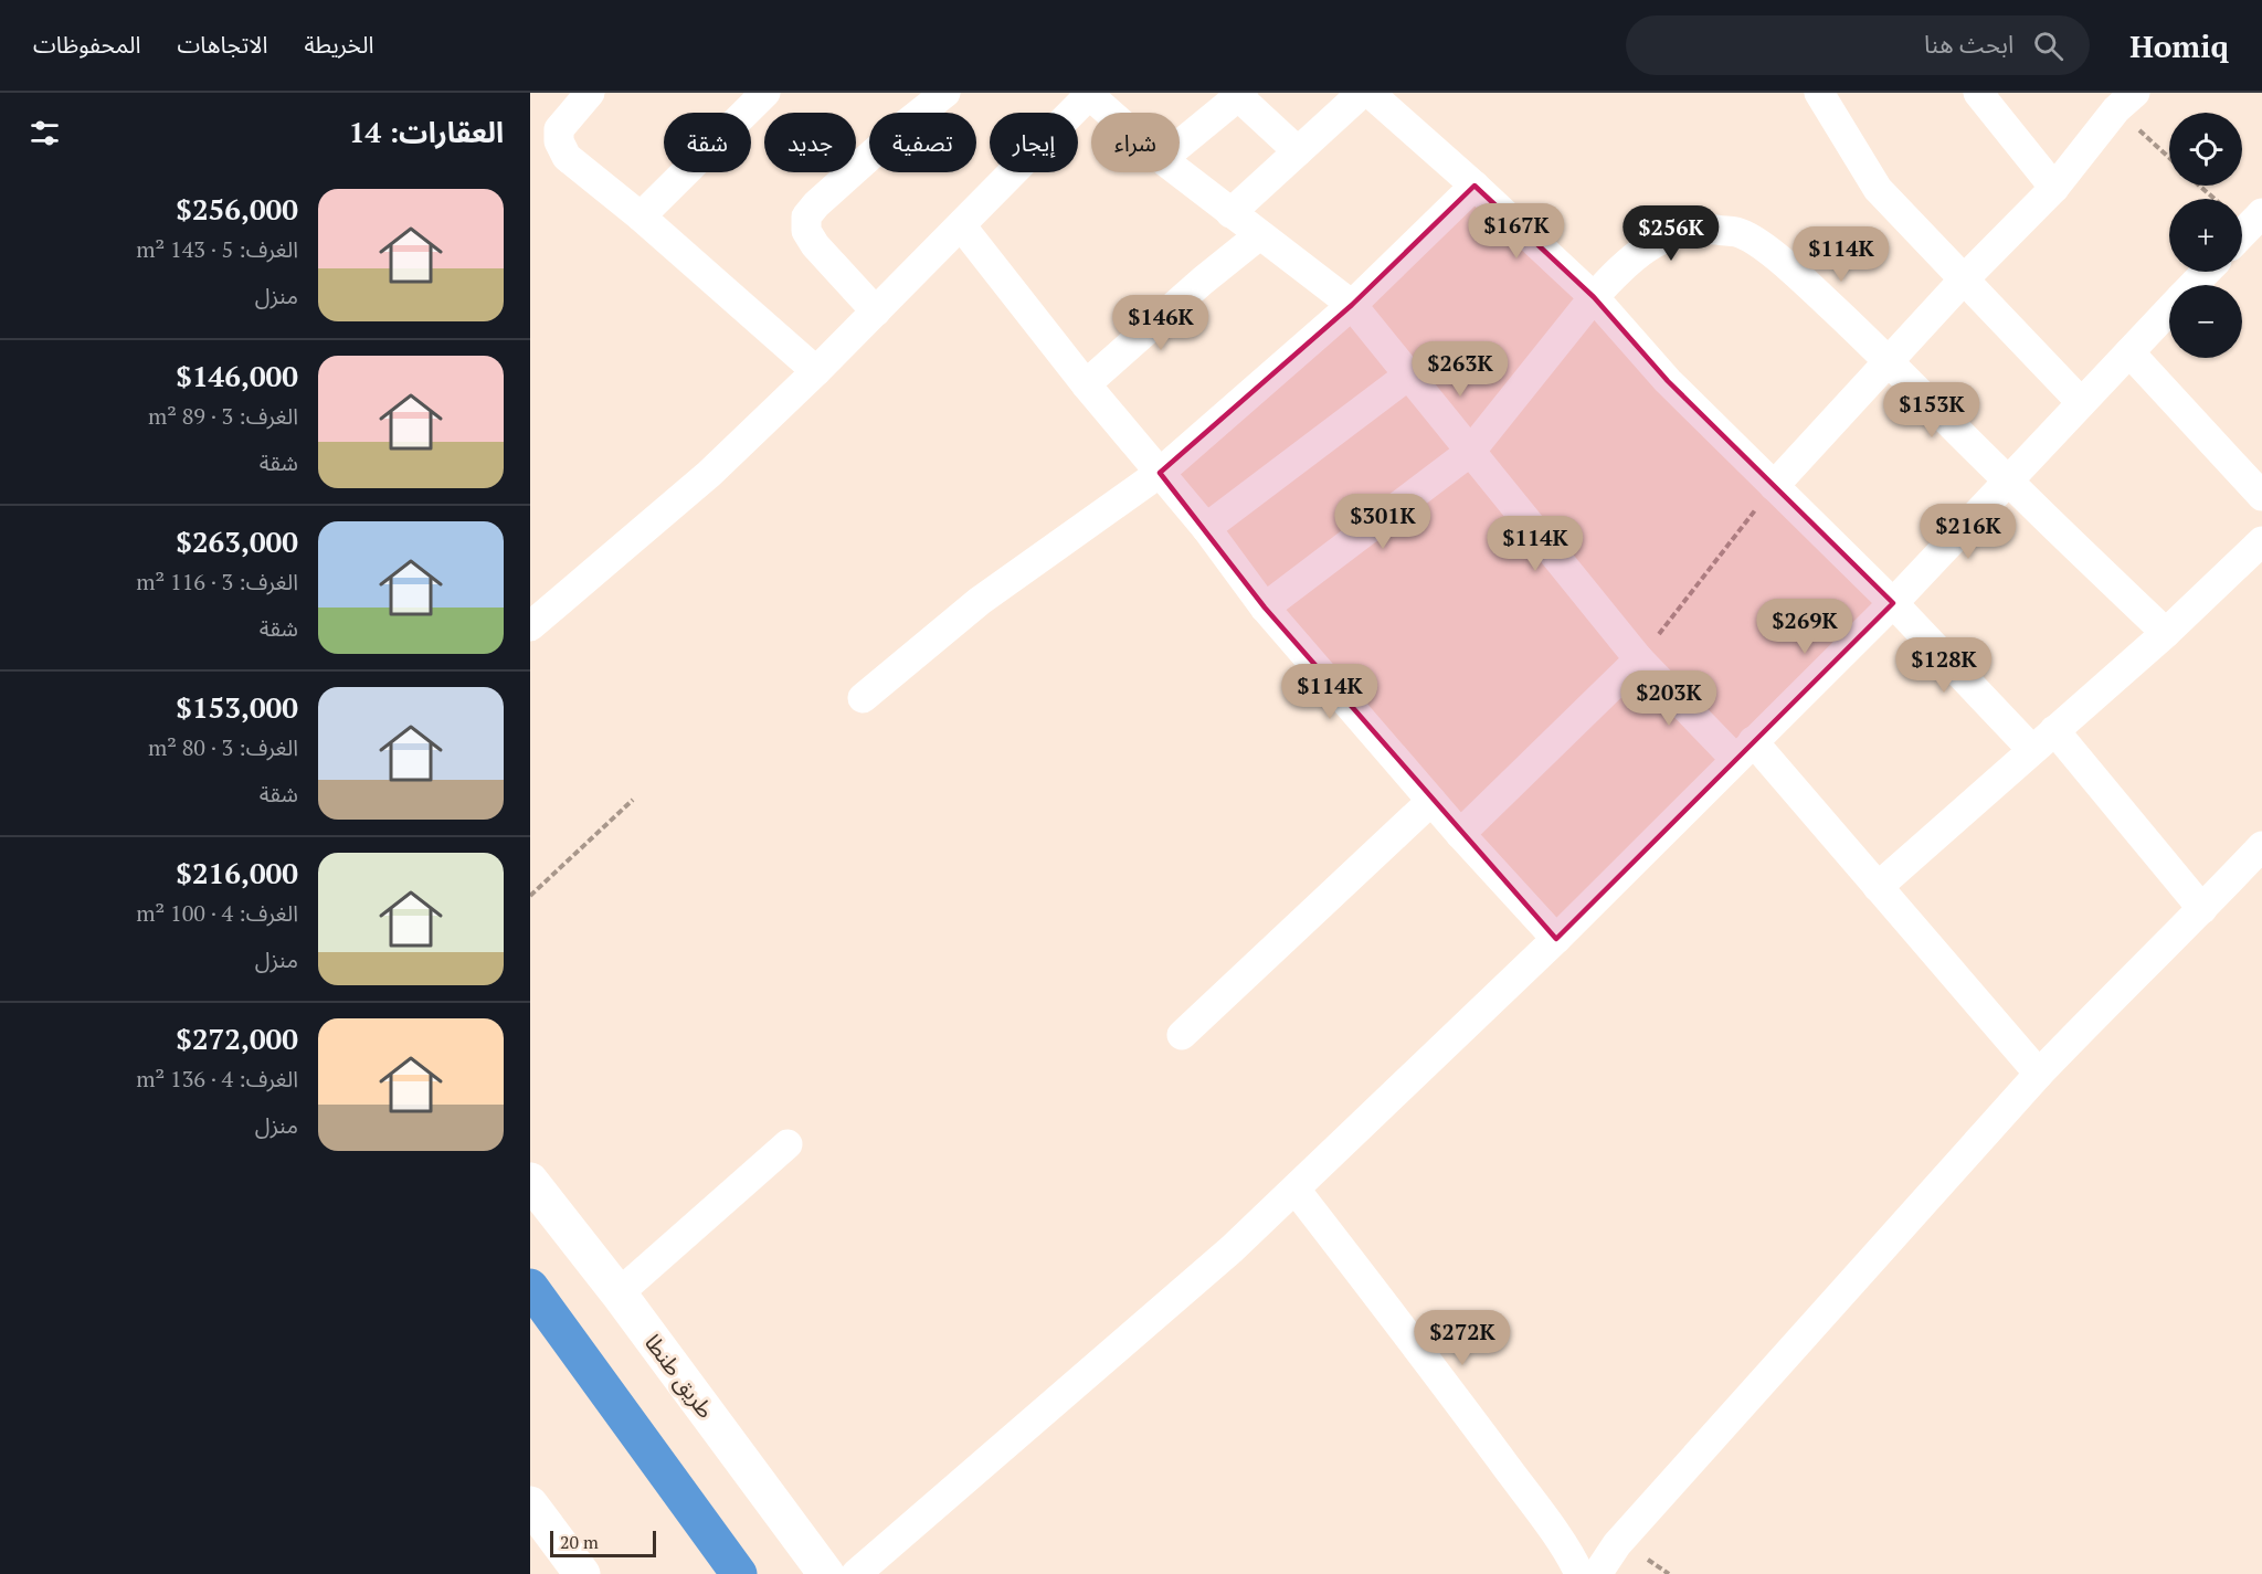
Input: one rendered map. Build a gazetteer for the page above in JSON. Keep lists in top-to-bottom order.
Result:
{
  "streets": {
    "street": ["طريق طنطا"]
  },
  "scale_bar": "20 m",
  "page": {
    "header": "Homiq",
    "search": "ابحث هنا",
    "nav": ["الخريطة", "الاتجاهات", "المحفوظات"],
    "heading": "العقارات: 14",
    "map_buttons": ["+", "−"],
    "chip": [
      "شراء",
      "إيجار",
      "تصفية",
      "جديد",
      "شقة"
    ],
    "list": [
      {
        "name": "$256,000",
        "note": "الغرف: 5 · 143 m² · منزل"
      },
      {
        "name": "$146,000",
        "note": "الغرف: 3 · 89 m² · شقة"
      },
      {
        "name": "$263,000",
        "note": "الغرف: 3 · 116 m² · شقة"
      },
      {
        "name": "$153,000",
        "note": "الغرف: 3 · 80 m² · شقة"
      },
      {
        "name": "$216,000",
        "note": "الغرف: 4 · 100 m² · منزل"
      },
      {
        "name": "$272,000",
        "note": "الغرف: 4 · 136 m² · منزل"
      }
    ],
    "price": [
      "$167K",
      "$256K",
      "$114K",
      "$146K",
      "$263K",
      "$153K",
      "$301K",
      "$216K",
      "$114K",
      "$269K",
      "$128K",
      "$114K",
      "$203K",
      "$272K"
    ],
    "scale": "20 m"
  }
}
